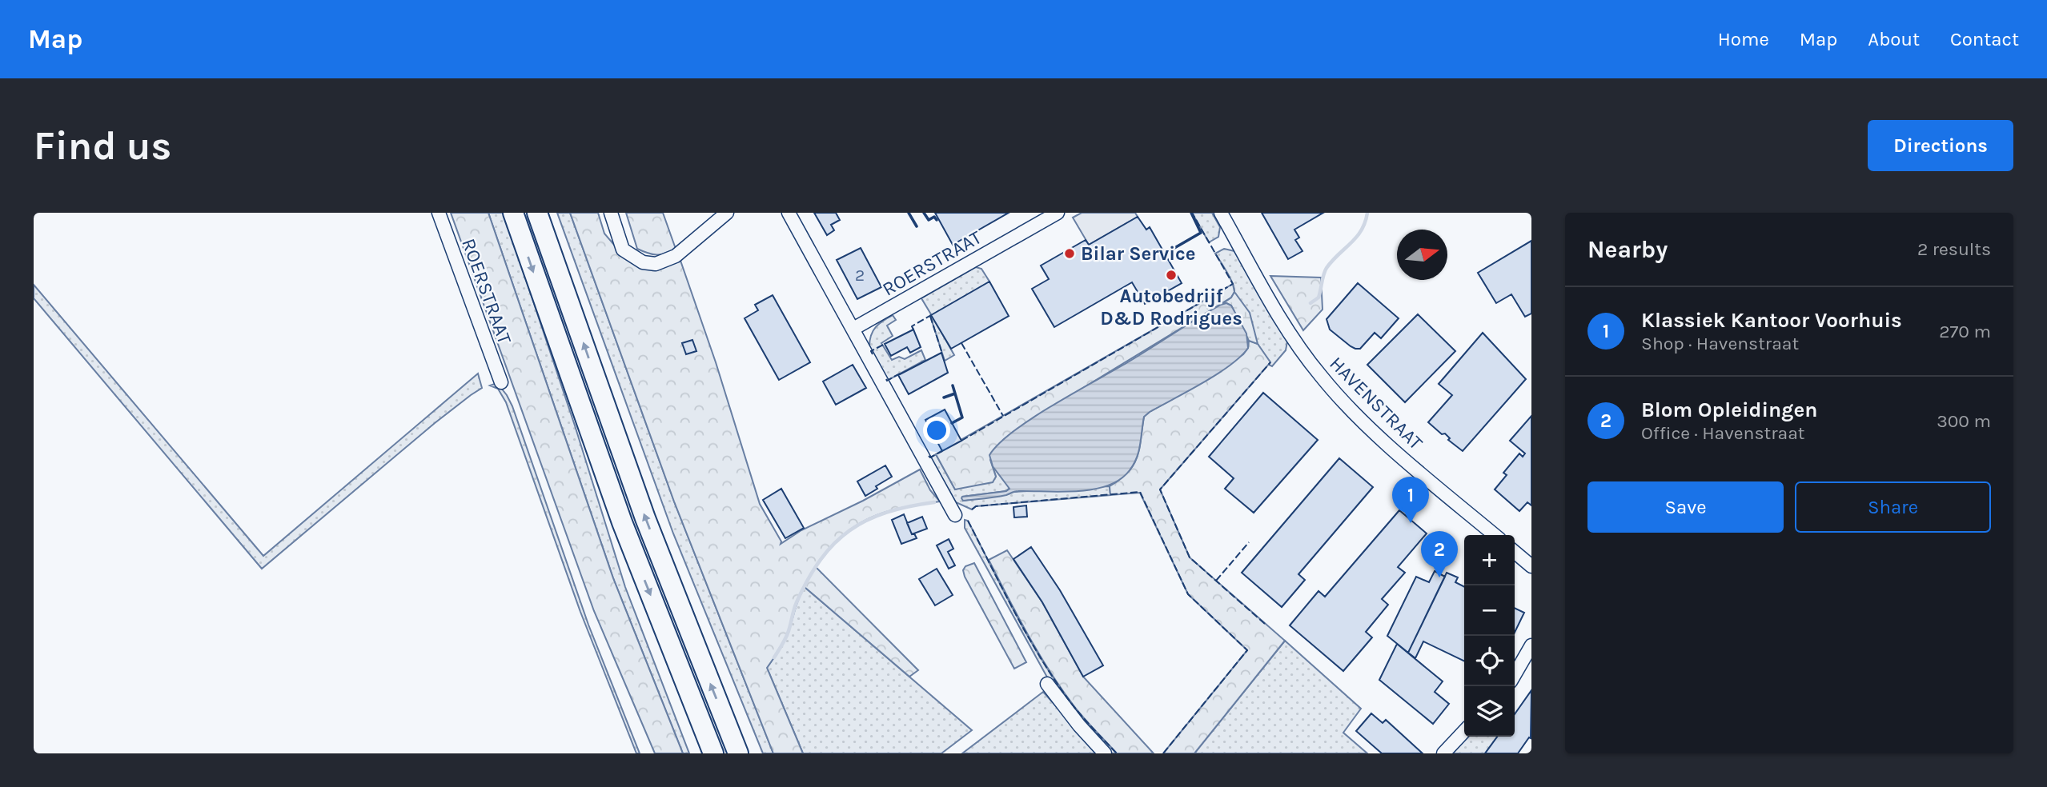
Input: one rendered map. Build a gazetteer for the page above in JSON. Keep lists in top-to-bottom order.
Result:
{
  "streets": {
    "street": ["ROERSTRAAT", "HAVENSTRAAT"]
  },
  "places": ["Bilar Service", "Autobedrijf D&D Rodrigues"],
  "house_numbers": ["2"],
  "north": "right",
  "page": {
    "header": "Map",
    "nav": [
      "Home",
      "Map",
      "About",
      "Contact"
    ],
    "buttons": [
      "Directions",
      ["Save", "Share"]
    ],
    "title": "Find us",
    "heading": ["Nearby", "2 results"],
    "list": [
      {
        "mark": "1",
        "name": "Klassiek Kantoor Voorhuis",
        "note": "Shop · Havenstraat",
        "value": "270 m"
      },
      {
        "mark": "2",
        "name": "Blom Opleidingen",
        "note": "Office · Havenstraat",
        "value": "300 m"
      }
    ],
    "pins": ["1", "2"],
    "map_buttons": ["+", "−"]
  }
}
